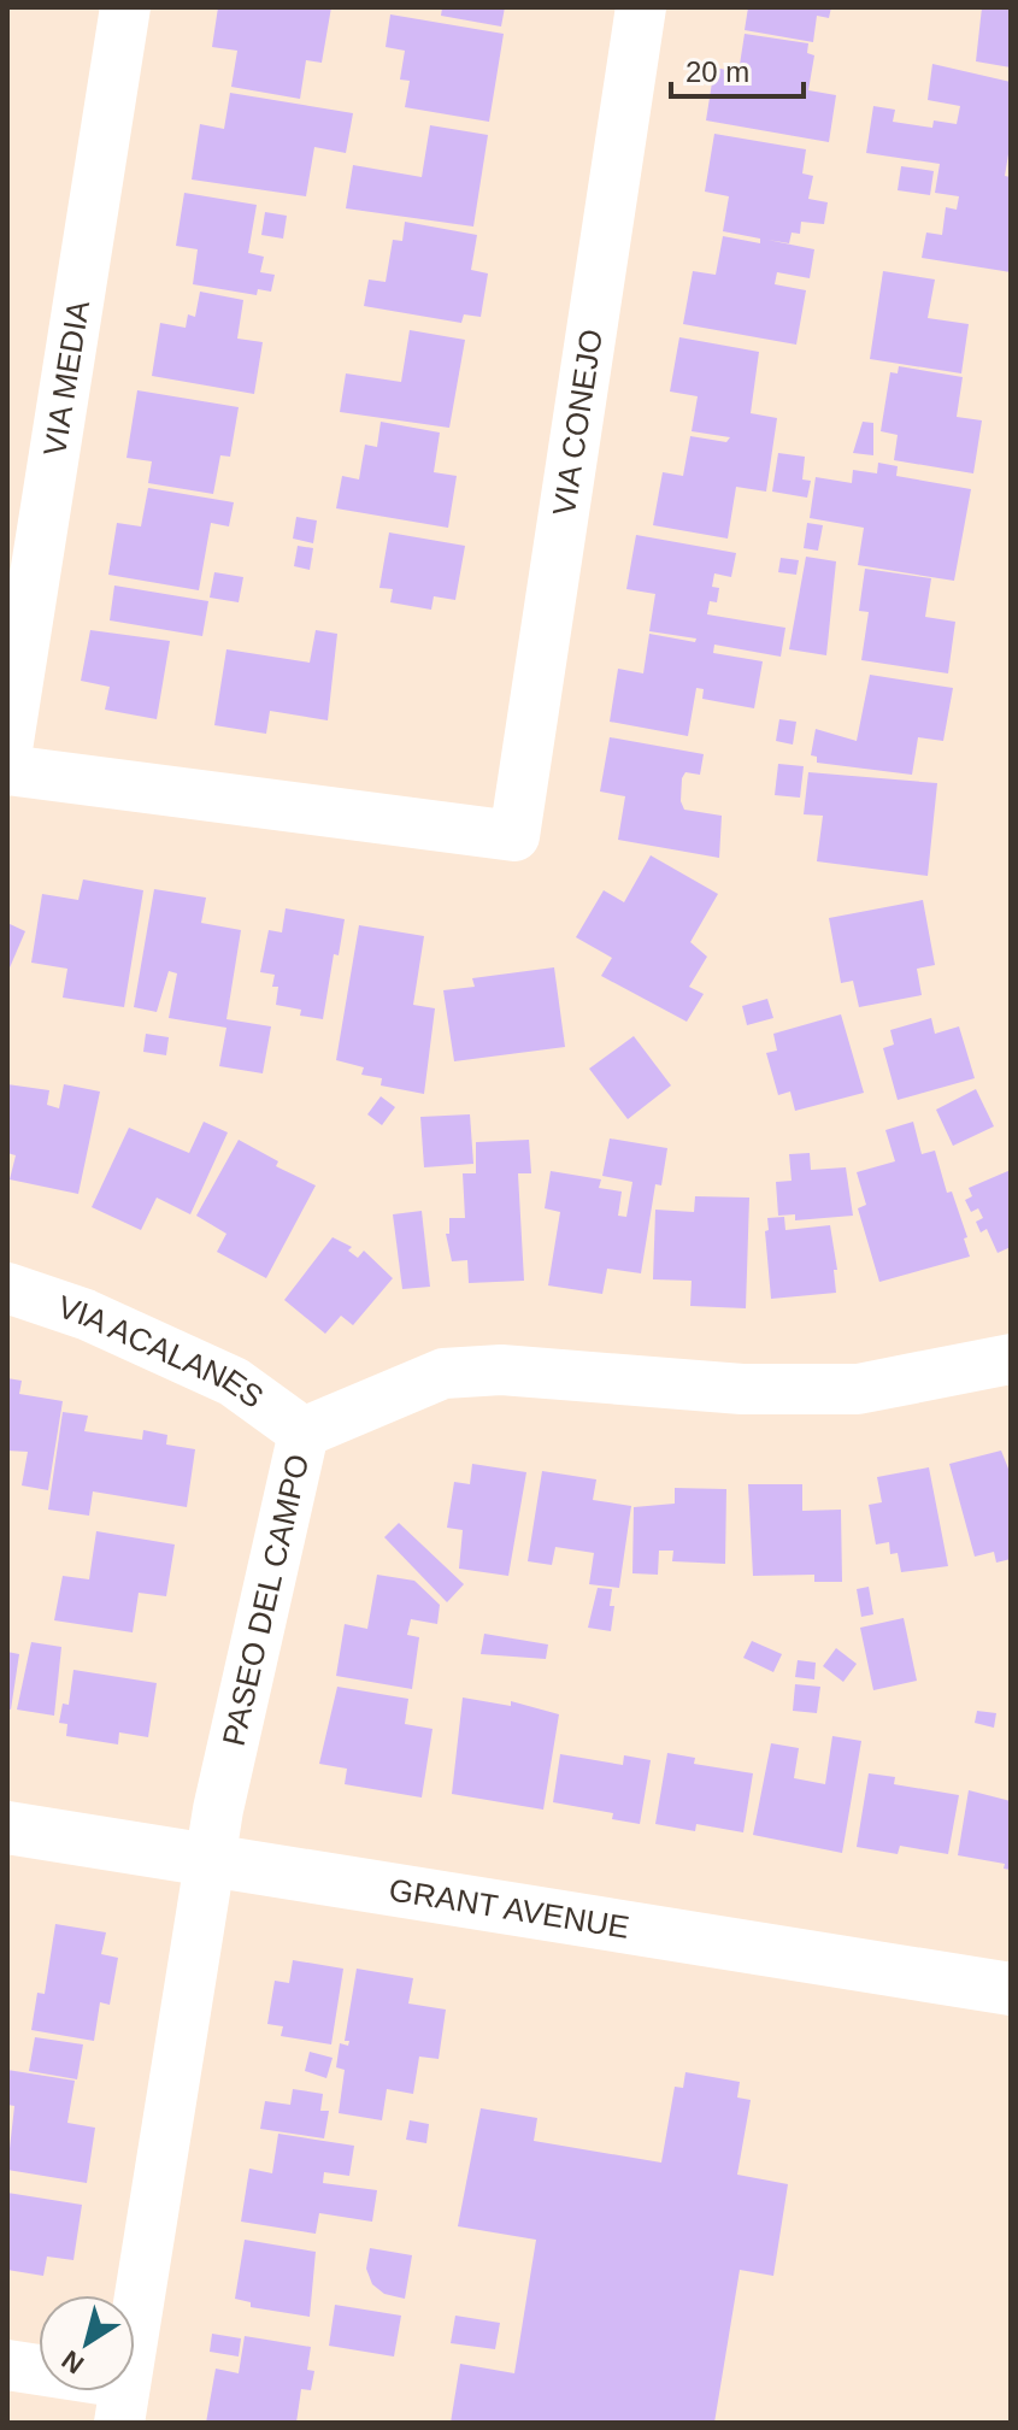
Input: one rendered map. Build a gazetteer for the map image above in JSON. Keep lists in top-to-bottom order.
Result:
{
  "streets": {
    "main road": ["GRANT AVENUE"],
    "street": [
      "VIA MEDIA",
      "VIA CONEJO",
      "VIA ACALANES",
      "PASEO DEL CAMPO"
    ]
  },
  "crossings": [
    ["VIA ACALANES", "PASEO DEL CAMPO"],
    ["PASEO DEL CAMPO", "GRANT AVENUE"]
  ],
  "scale_bar": "20 m",
  "north": "bottom left"
}
